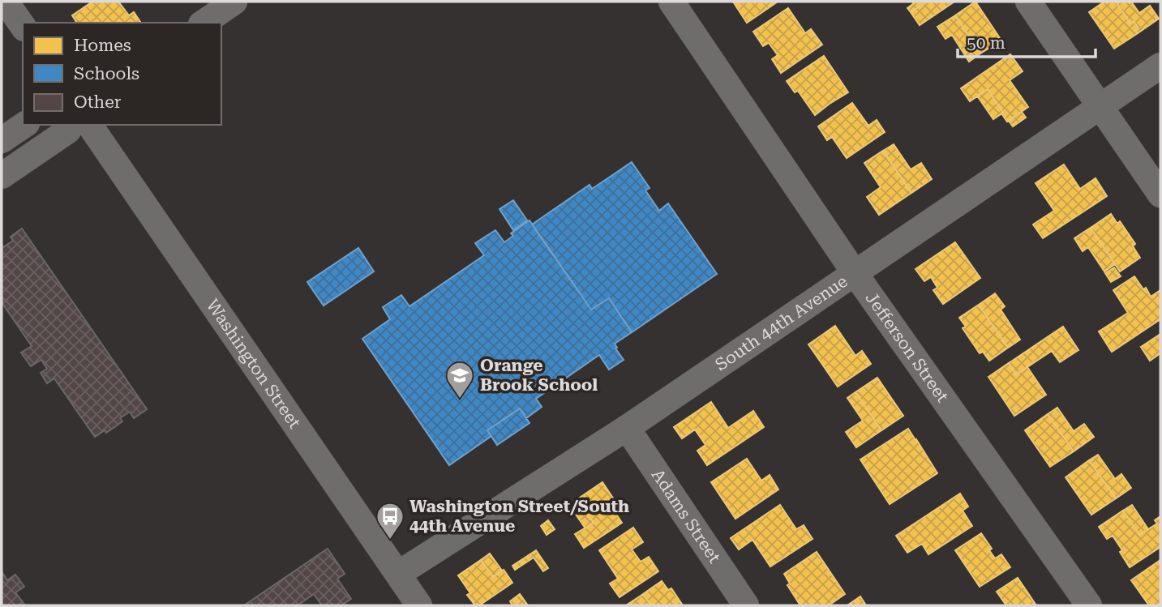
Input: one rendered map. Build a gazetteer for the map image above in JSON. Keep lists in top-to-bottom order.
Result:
{
  "streets": {
    "street": [
      "South 44th Avenue",
      "Jefferson Street",
      "Washington Street",
      "Adams Street"
    ]
  },
  "crossings": [
    ["South 44th Avenue", "Jefferson Street"],
    ["South 44th Avenue", "Washington Street"],
    ["South 44th Avenue", "Adams Street"]
  ],
  "places": {
    "school or university": ["Orange Brook School"],
    "bus stop": ["Washington Street/South 44th Avenue"]
  },
  "legend": ["Homes", "Schools", "Other"],
  "scale_bar": "50 m"
}
